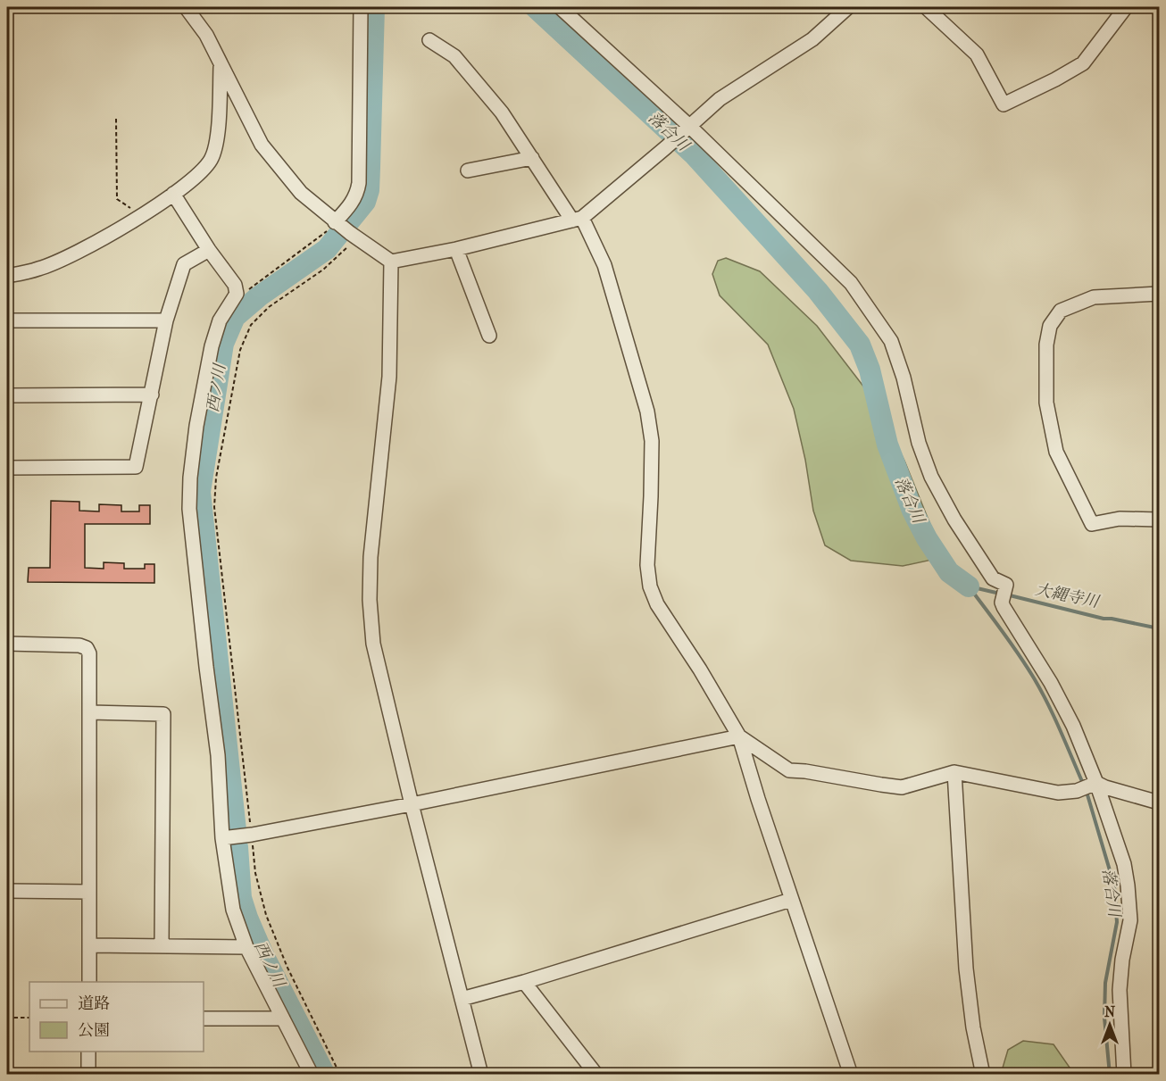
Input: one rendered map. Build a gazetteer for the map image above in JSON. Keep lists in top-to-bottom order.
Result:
{
  "water": ["落合川", "西ノ川", "大縄寺川"],
  "legend": ["道路", "公園"],
  "north": "top"
}
